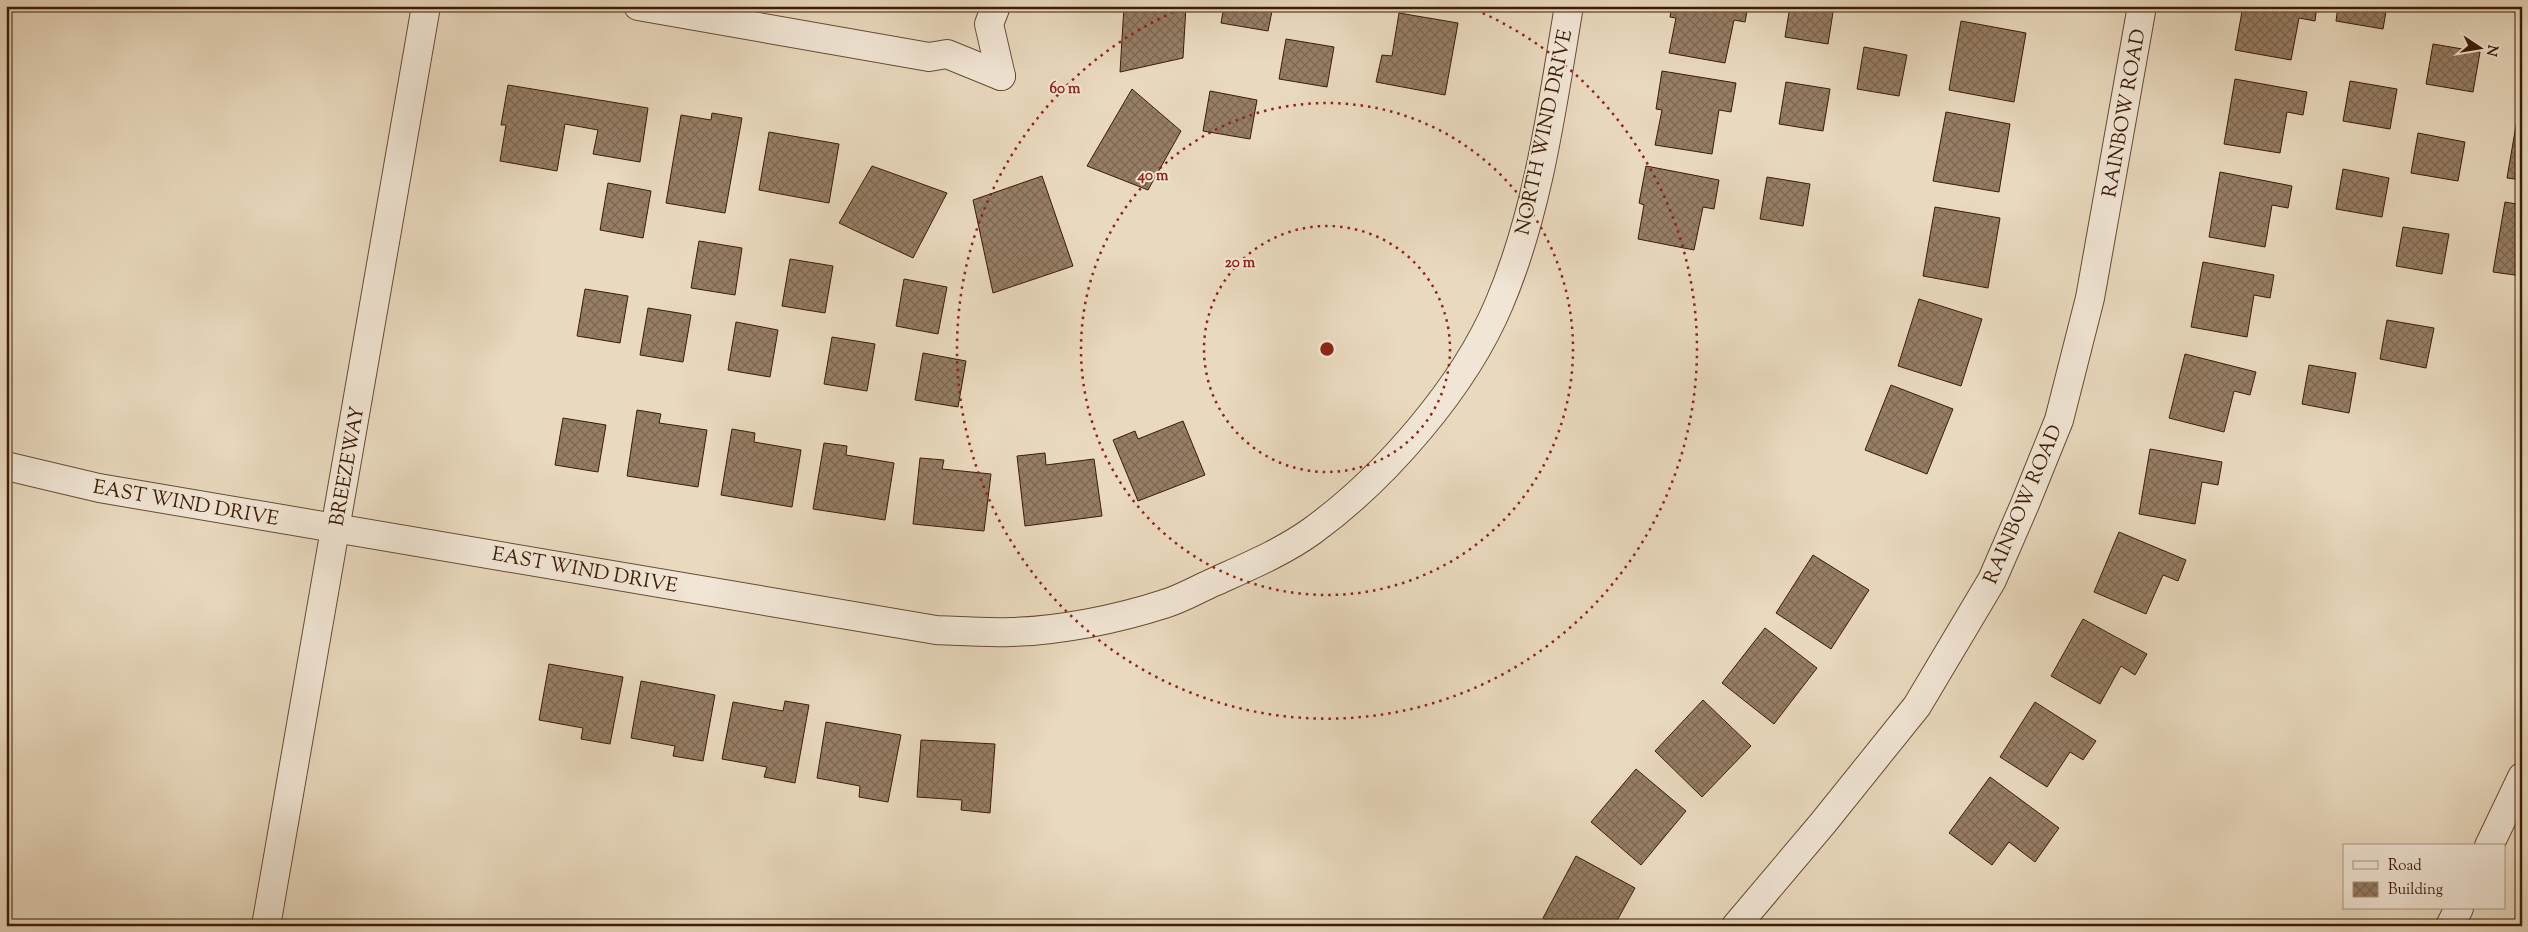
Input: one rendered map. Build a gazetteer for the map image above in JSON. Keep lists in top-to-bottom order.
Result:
{
  "streets": {
    "street": [
      "RAINBOW ROAD",
      "NORTH WIND DRIVE",
      "BREEZEWAY",
      "EAST WIND DRIVE"
    ]
  },
  "crossings": [
    ["NORTH WIND DRIVE", "EAST WIND DRIVE"],
    ["BREEZEWAY", "EAST WIND DRIVE"]
  ],
  "legend": ["Road", "Building"],
  "north": "right",
  "rings": ["60 m", "40 m", "20 m"]
}
